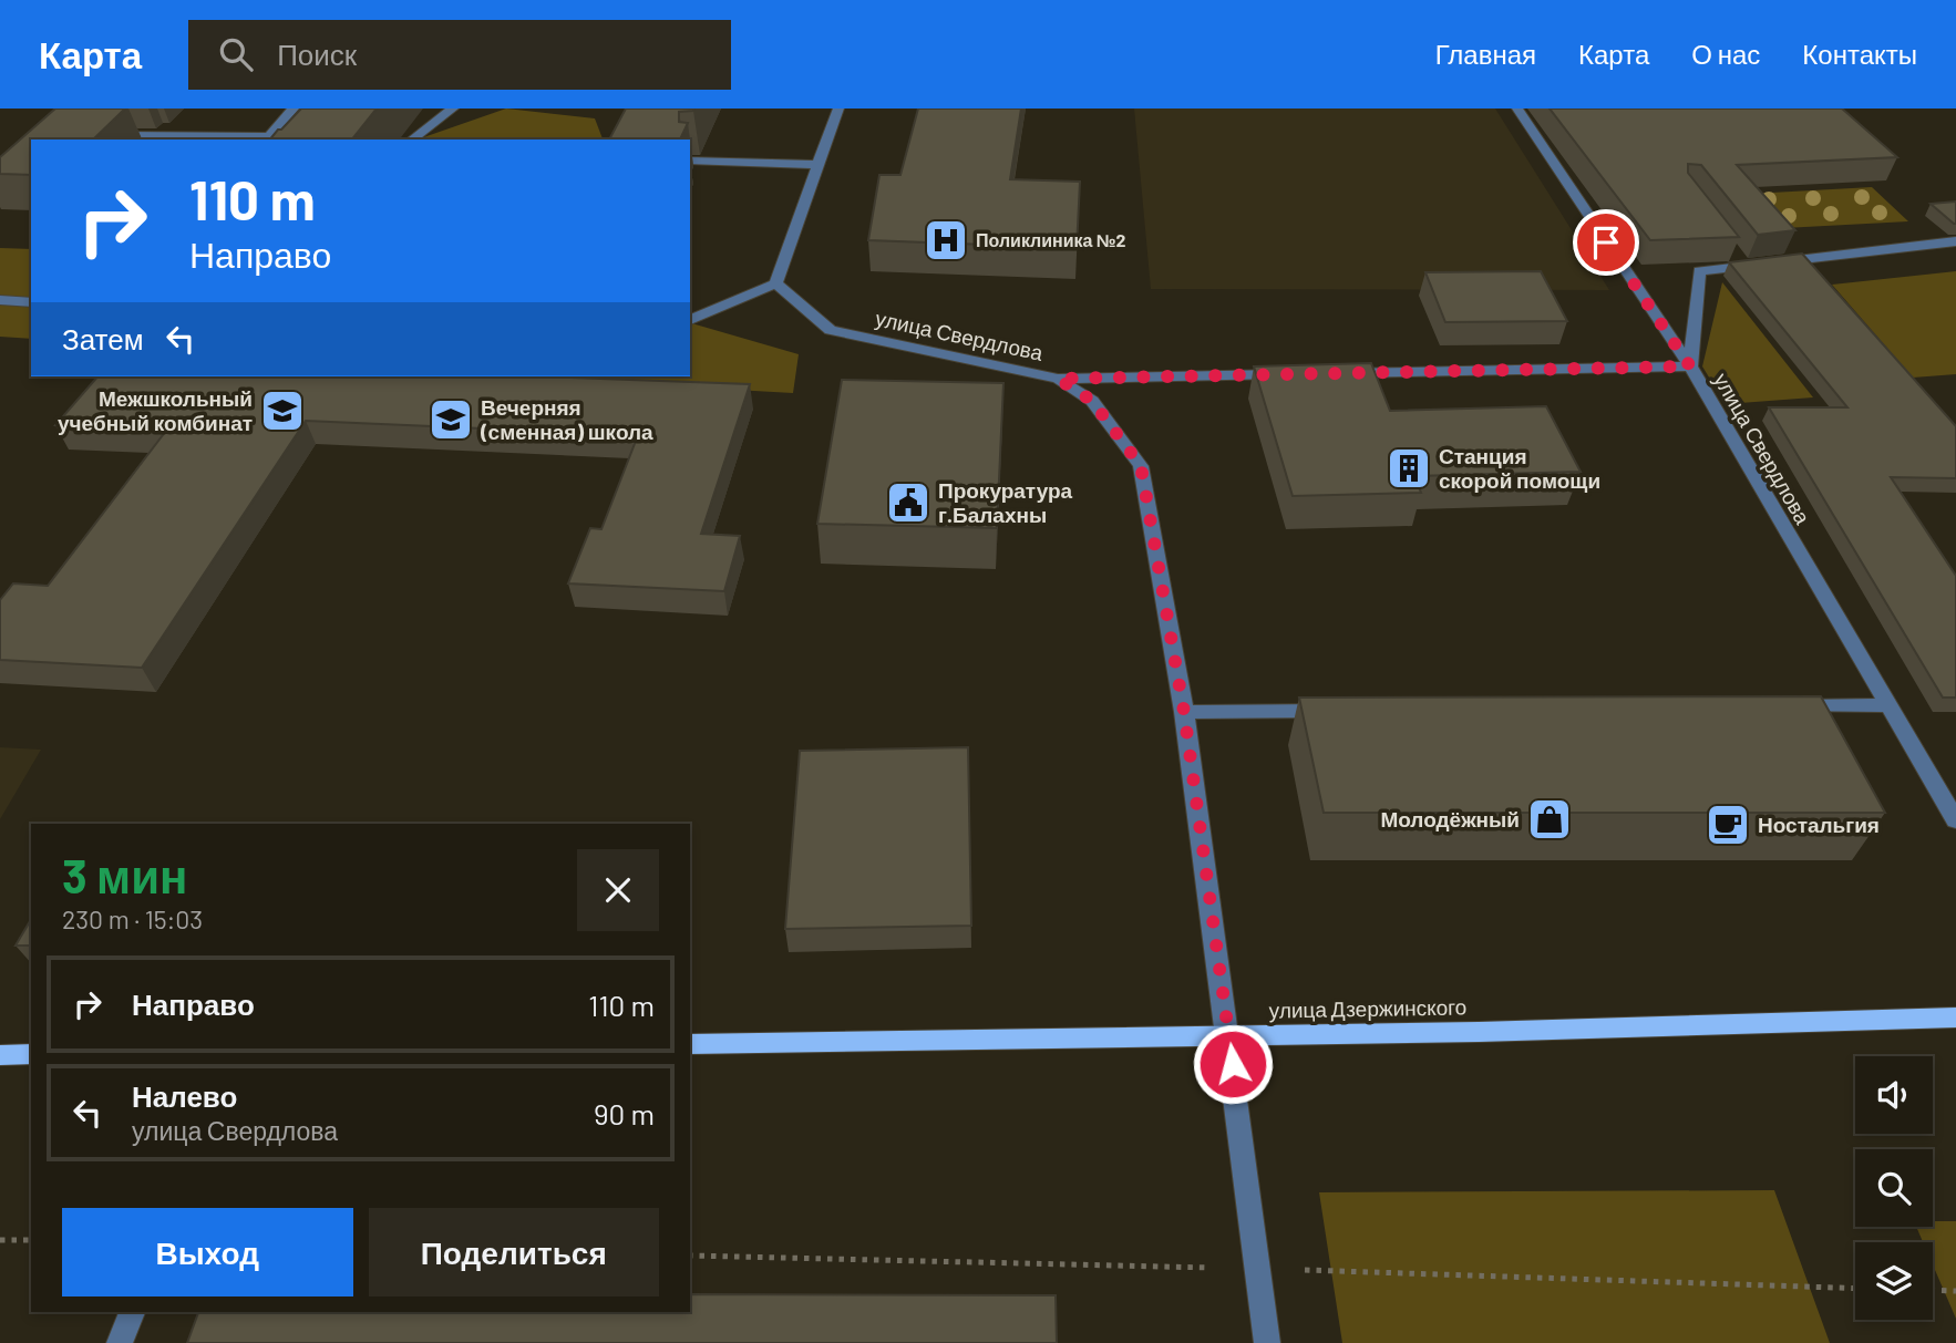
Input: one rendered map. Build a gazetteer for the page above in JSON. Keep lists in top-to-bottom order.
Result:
{
  "streets": {
    "main road": ["улица Дзержинского"],
    "street": ["улица Свердлова"]
  },
  "crossings": [
    ["улица Свердлова", "улица Дзержинского"]
  ],
  "places": {
    "hospital": ["Поликлиника №2"],
    "school or university": ["Межшкольный учебный комбинат", "Вечерняя (сменная) школа"],
    "building": ["Станция скорой помощи"],
    "public building": ["Прокуратура г.Балахны"],
    "shop": ["Молодёжный"],
    "cafe": ["Ностальгия"]
  },
  "page": {
    "header": "Карта",
    "search": "Поиск",
    "nav": [
      "Главная",
      "Карта",
      "О нас",
      "Контакты"
    ],
    "turn": ["110 m", "Направо"],
    "then": "Затем",
    "heading": ["3 мин", "230 m · 15:03"],
    "list": [
      {
        "name": "Направо",
        "value": "110 m"
      },
      {
        "name": "Налево",
        "note": "улица Свердлова",
        "value": "90 m"
      }
    ],
    "buttons": ["Выход", "Поделиться"]
  }
}
